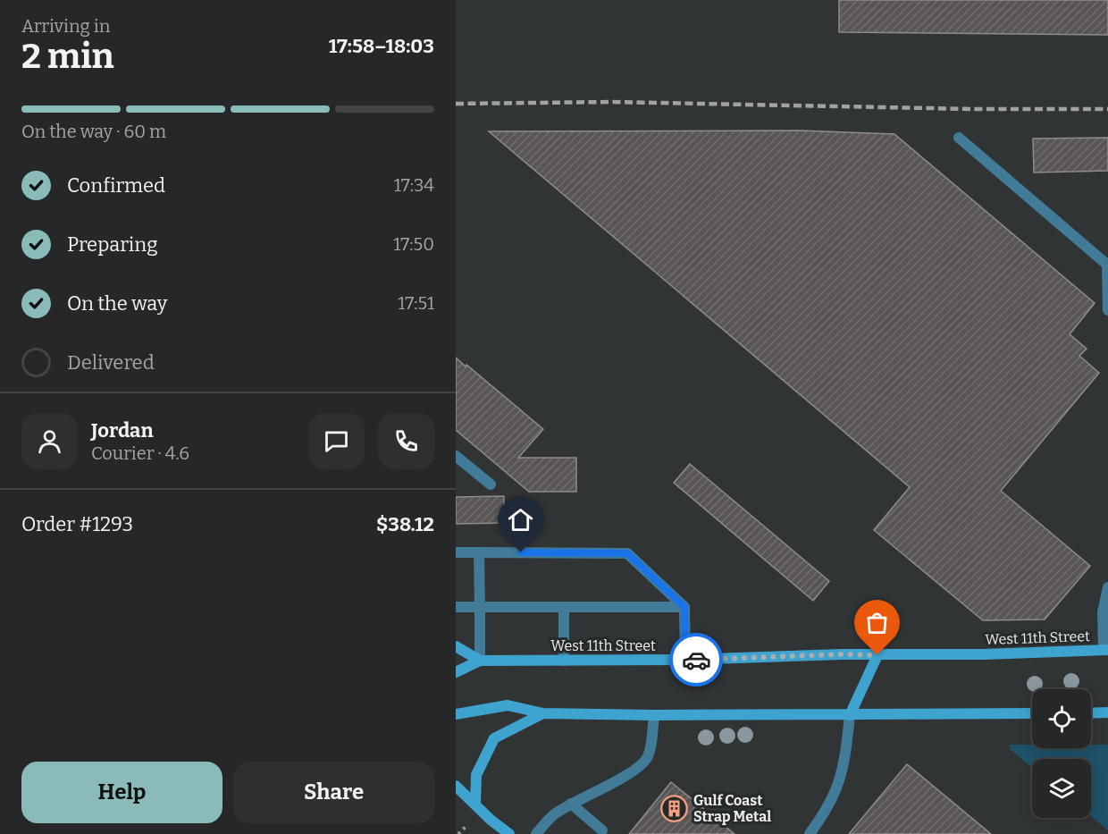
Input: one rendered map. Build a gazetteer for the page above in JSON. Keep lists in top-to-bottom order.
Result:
{
  "streets": {
    "main road": ["West 11th Street"]
  },
  "places": {
    "building": ["Gulf Coast Strap Metal"]
  },
  "page": {
    "heading": ["2 min", "Arriving in", "17:58–18:03"],
    "panel": [
      "Jordan",
      "Courier · 4.6",
      "Order #1293",
      "$38.12"
    ],
    "bar": "On the way · 60 m",
    "list": [
      ["Confirmed", "17:34"],
      ["Preparing", "17:50"],
      ["On the way", "17:51"],
      "Delivered"
    ],
    "buttons": ["Help", "Share"]
  }
}
